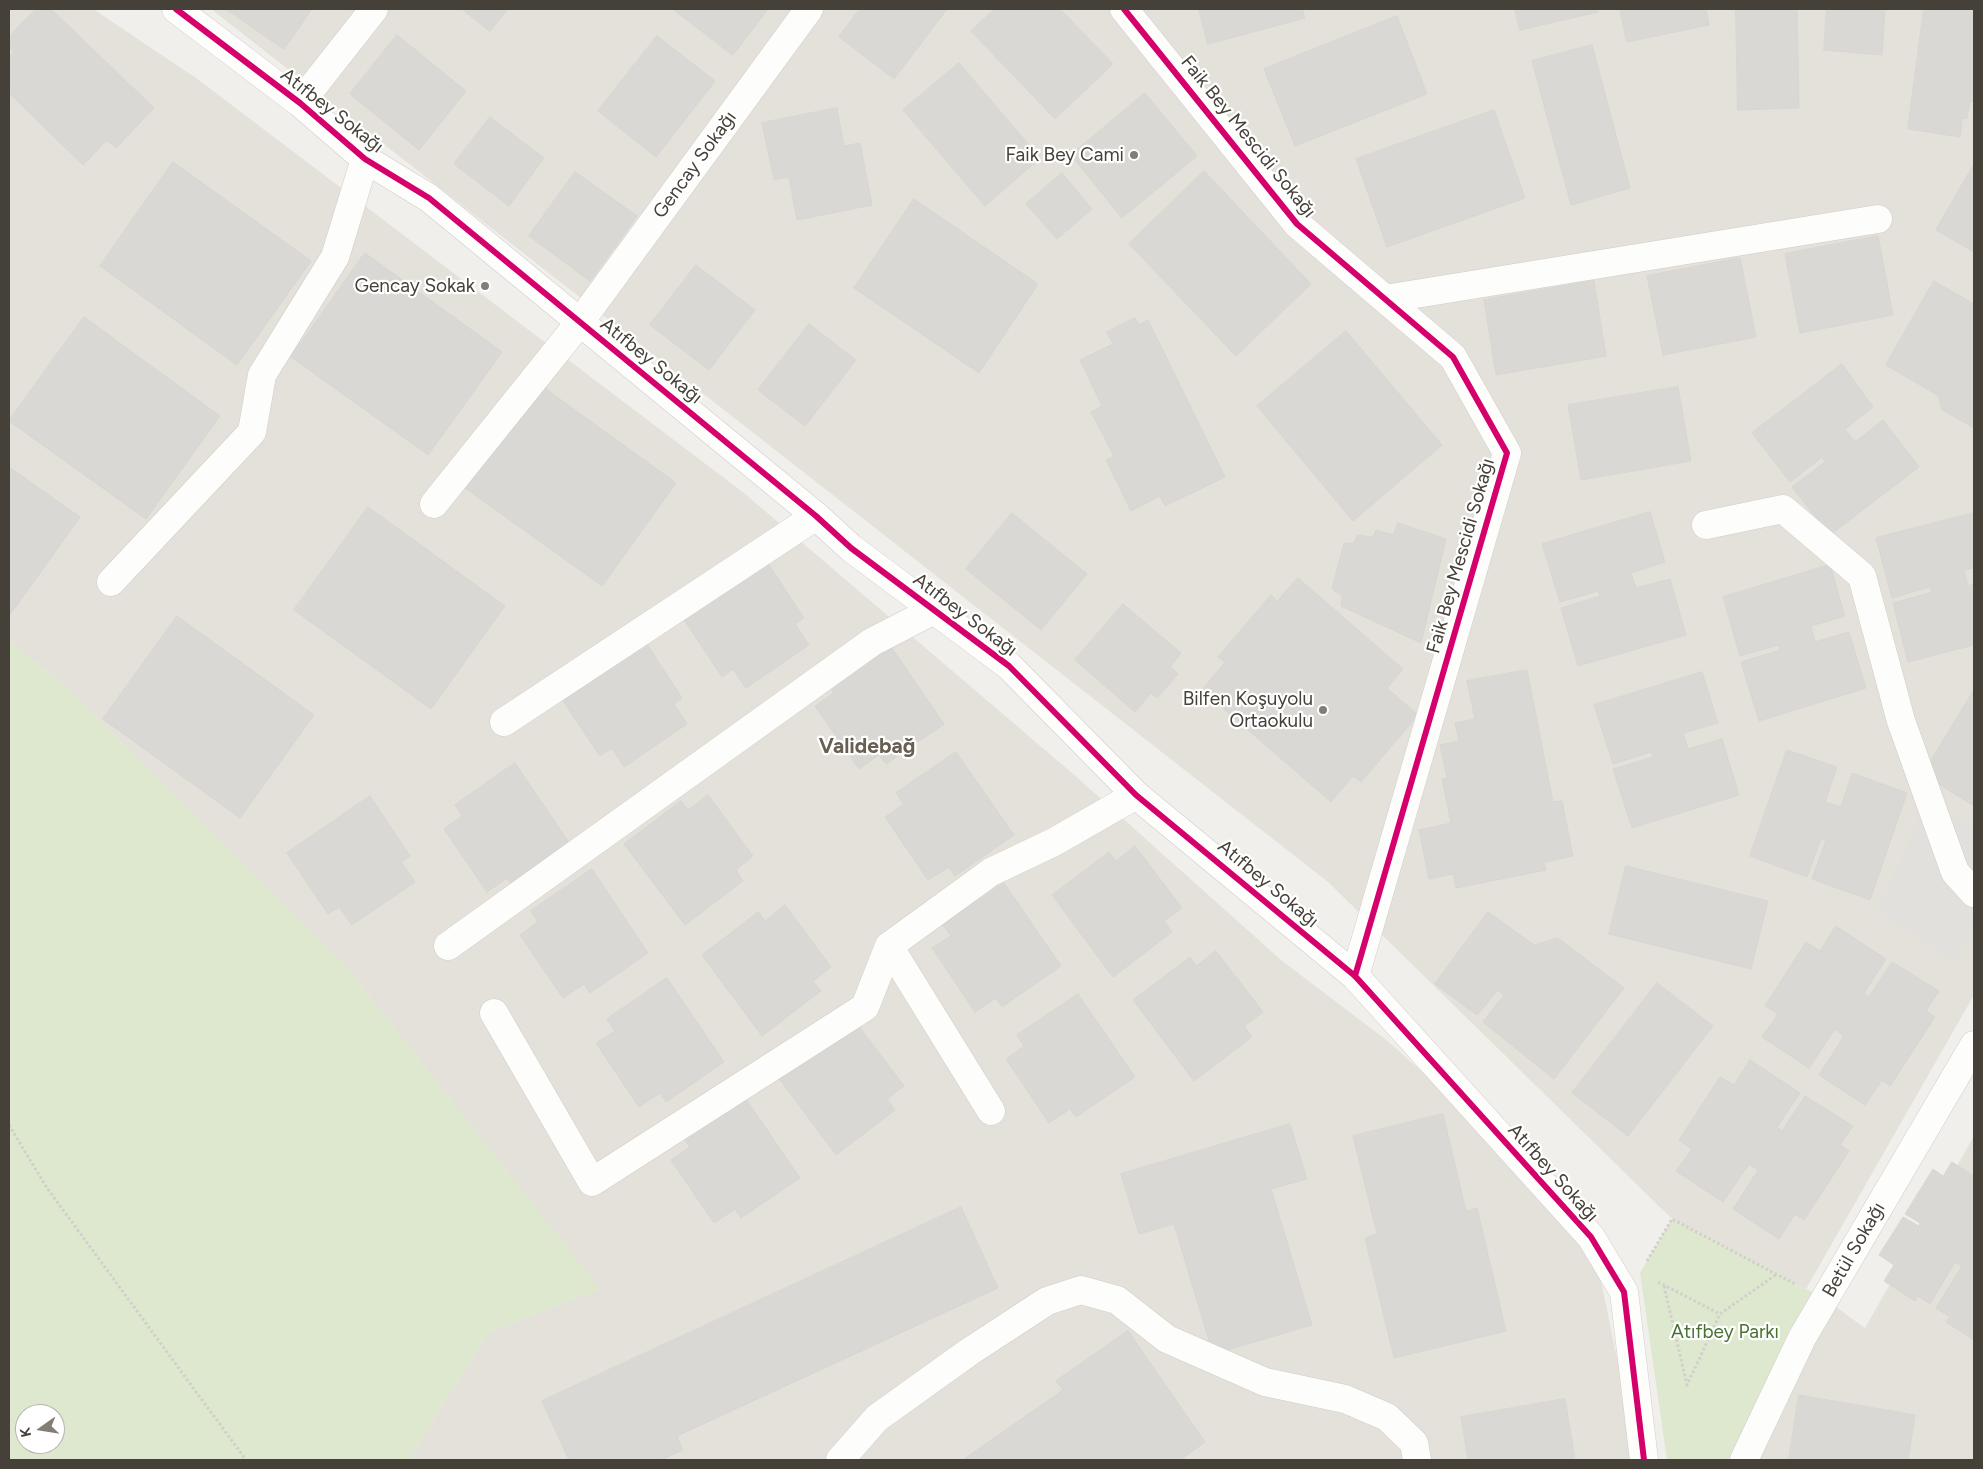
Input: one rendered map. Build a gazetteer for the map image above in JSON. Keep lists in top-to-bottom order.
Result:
{
  "streets": {
    "street": [
      "Atıfbey Sokağı",
      "Faik Bey Mescidi Sokağı",
      "Gencay Sokağı",
      "Betül Sokağı"
    ]
  },
  "crossings": [
    ["Atıfbey Sokağı", "Faik Bey Mescidi Sokağı"],
    ["Atıfbey Sokağı", "Gencay Sokağı"]
  ],
  "districts": ["Validebağ"],
  "parks": ["Atıfbey Parkı"],
  "places": ["Faik Bey Cami", "Gencay Sokak", "Bilfen Koşuyolu Ortaokulu"],
  "north": "left"
}
